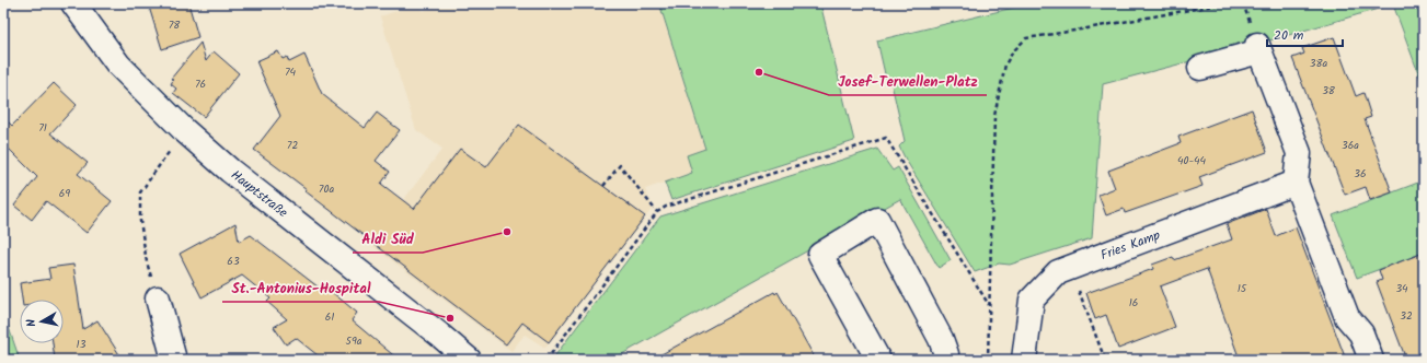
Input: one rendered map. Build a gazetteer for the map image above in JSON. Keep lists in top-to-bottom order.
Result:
{
  "streets": {
    "street": ["Hauptstraße", "Fries Kamp"]
  },
  "places": ["Josef-Terwellen-Platz", "Aldi Süd", "St.-Antonius-Hospital"],
  "house_numbers": [
    "78",
    "38a",
    "74",
    "76",
    "38",
    "71",
    "72",
    "36a",
    "40-44",
    "36",
    "70a",
    "69",
    "63",
    "15",
    "34",
    "16",
    "32",
    "61",
    "59a",
    "13"
  ],
  "scale_bar": "20 m",
  "north": "left"
}
